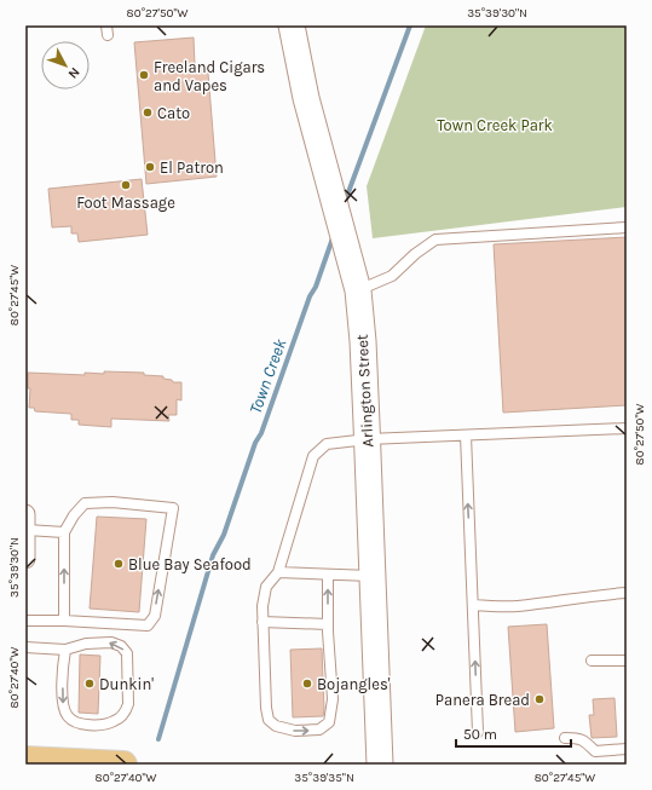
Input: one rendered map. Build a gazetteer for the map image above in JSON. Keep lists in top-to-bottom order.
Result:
{
  "streets": {
    "street": ["Arlington Street"]
  },
  "water": ["Town Creek"],
  "parks": ["Town Creek Park"],
  "places": [
    "Freeland Cigars and Vapes",
    "Cato",
    "El Patron",
    "Foot Massage",
    "Blue Bay Seafood",
    "Dunkin'",
    "Bojangles'",
    "Panera Bread"
  ],
  "scale_bar": "50 m",
  "north": "bottom right",
  "coordinates": [
    "80°27'50\"W",
    "35°39'30\"N",
    "80°27'45\"W",
    "80°27'40\"W",
    "35°39'35\"N"
  ]
}
